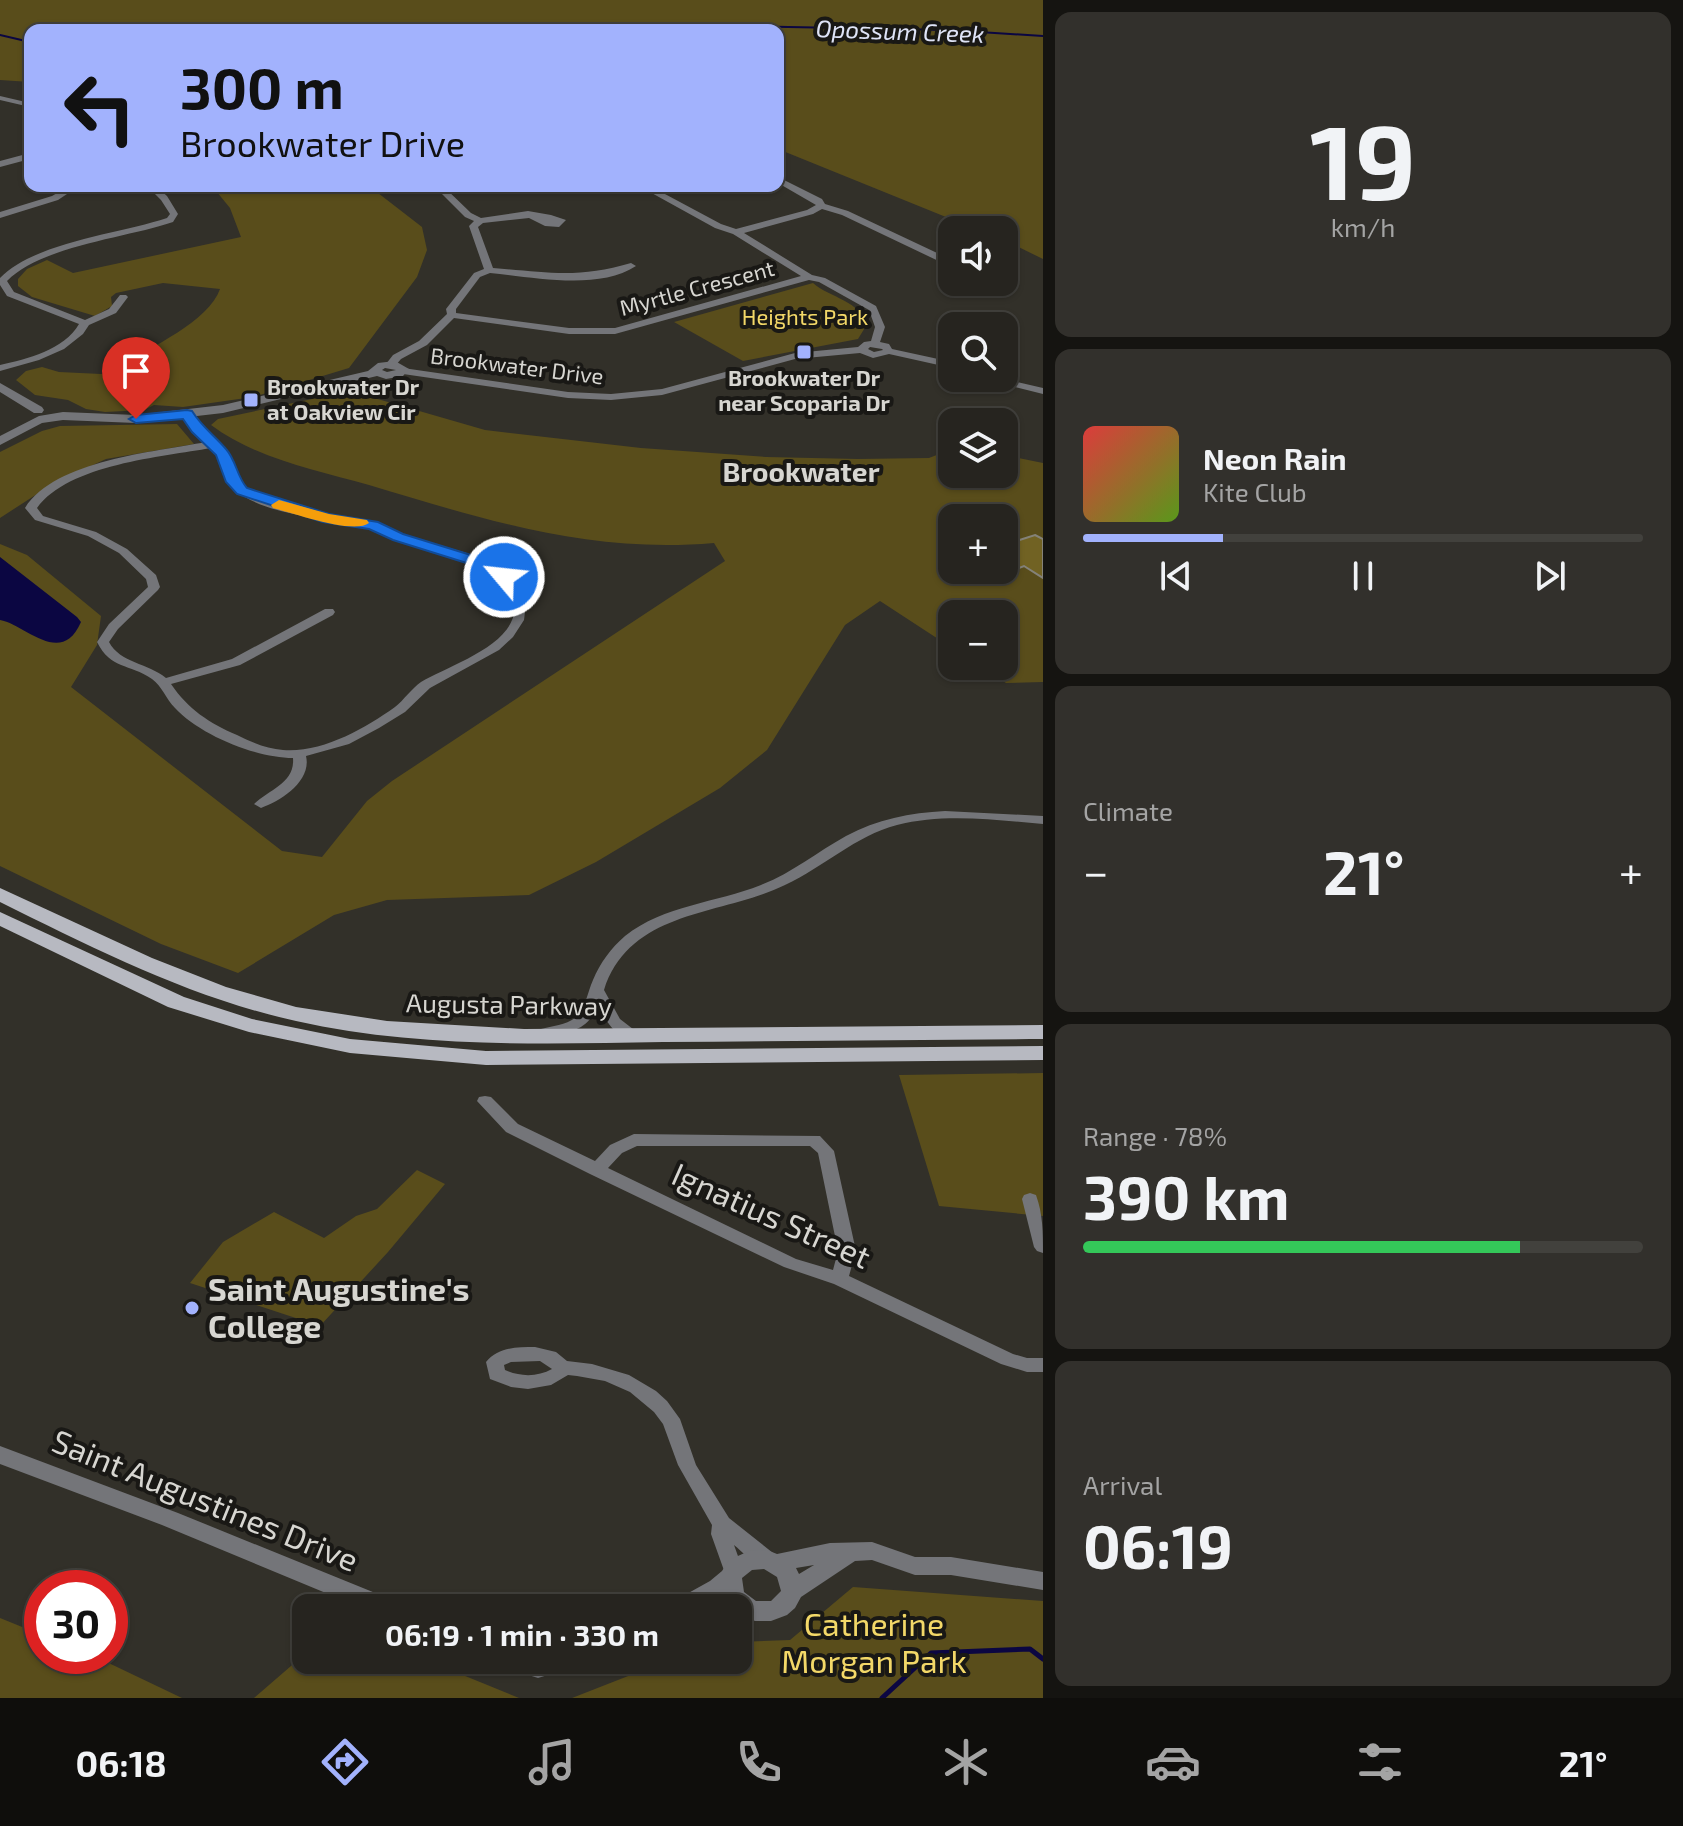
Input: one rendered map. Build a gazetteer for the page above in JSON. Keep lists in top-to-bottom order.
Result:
{
  "streets": {
    "main road": ["Augusta Parkway"],
    "street": [
      "Myrtle Crescent",
      "Brookwater Drive",
      "Ignatius Street",
      "Saint Augustines Drive"
    ]
  },
  "districts": ["Brookwater"],
  "water": ["Opossum Creek"],
  "parks": ["Heights Park", "Catherine Morgan Park"],
  "places": {
    "transit": ["Brookwater Dr near Scoparia Dr", "Brookwater Dr at Oakview Cir"],
    "other": ["Saint Augustine's College"]
  },
  "page": {
    "tile": [
      ["19", "km/h"],
      "Climate",
      ["Range · 78%", "390 km"],
      ["Arrival", "06:19"]
    ],
    "turn": ["300 m", "Brookwater Drive"],
    "map_buttons": ["+", "−"],
    "song": ["Neon Rain", "Kite Club"],
    "heat": ["−", "21°", "+"],
    "limit": "30",
    "trip": "06:19 · 1 min · 330 m",
    "tabs": ["06:18", "21°"]
  }
}
